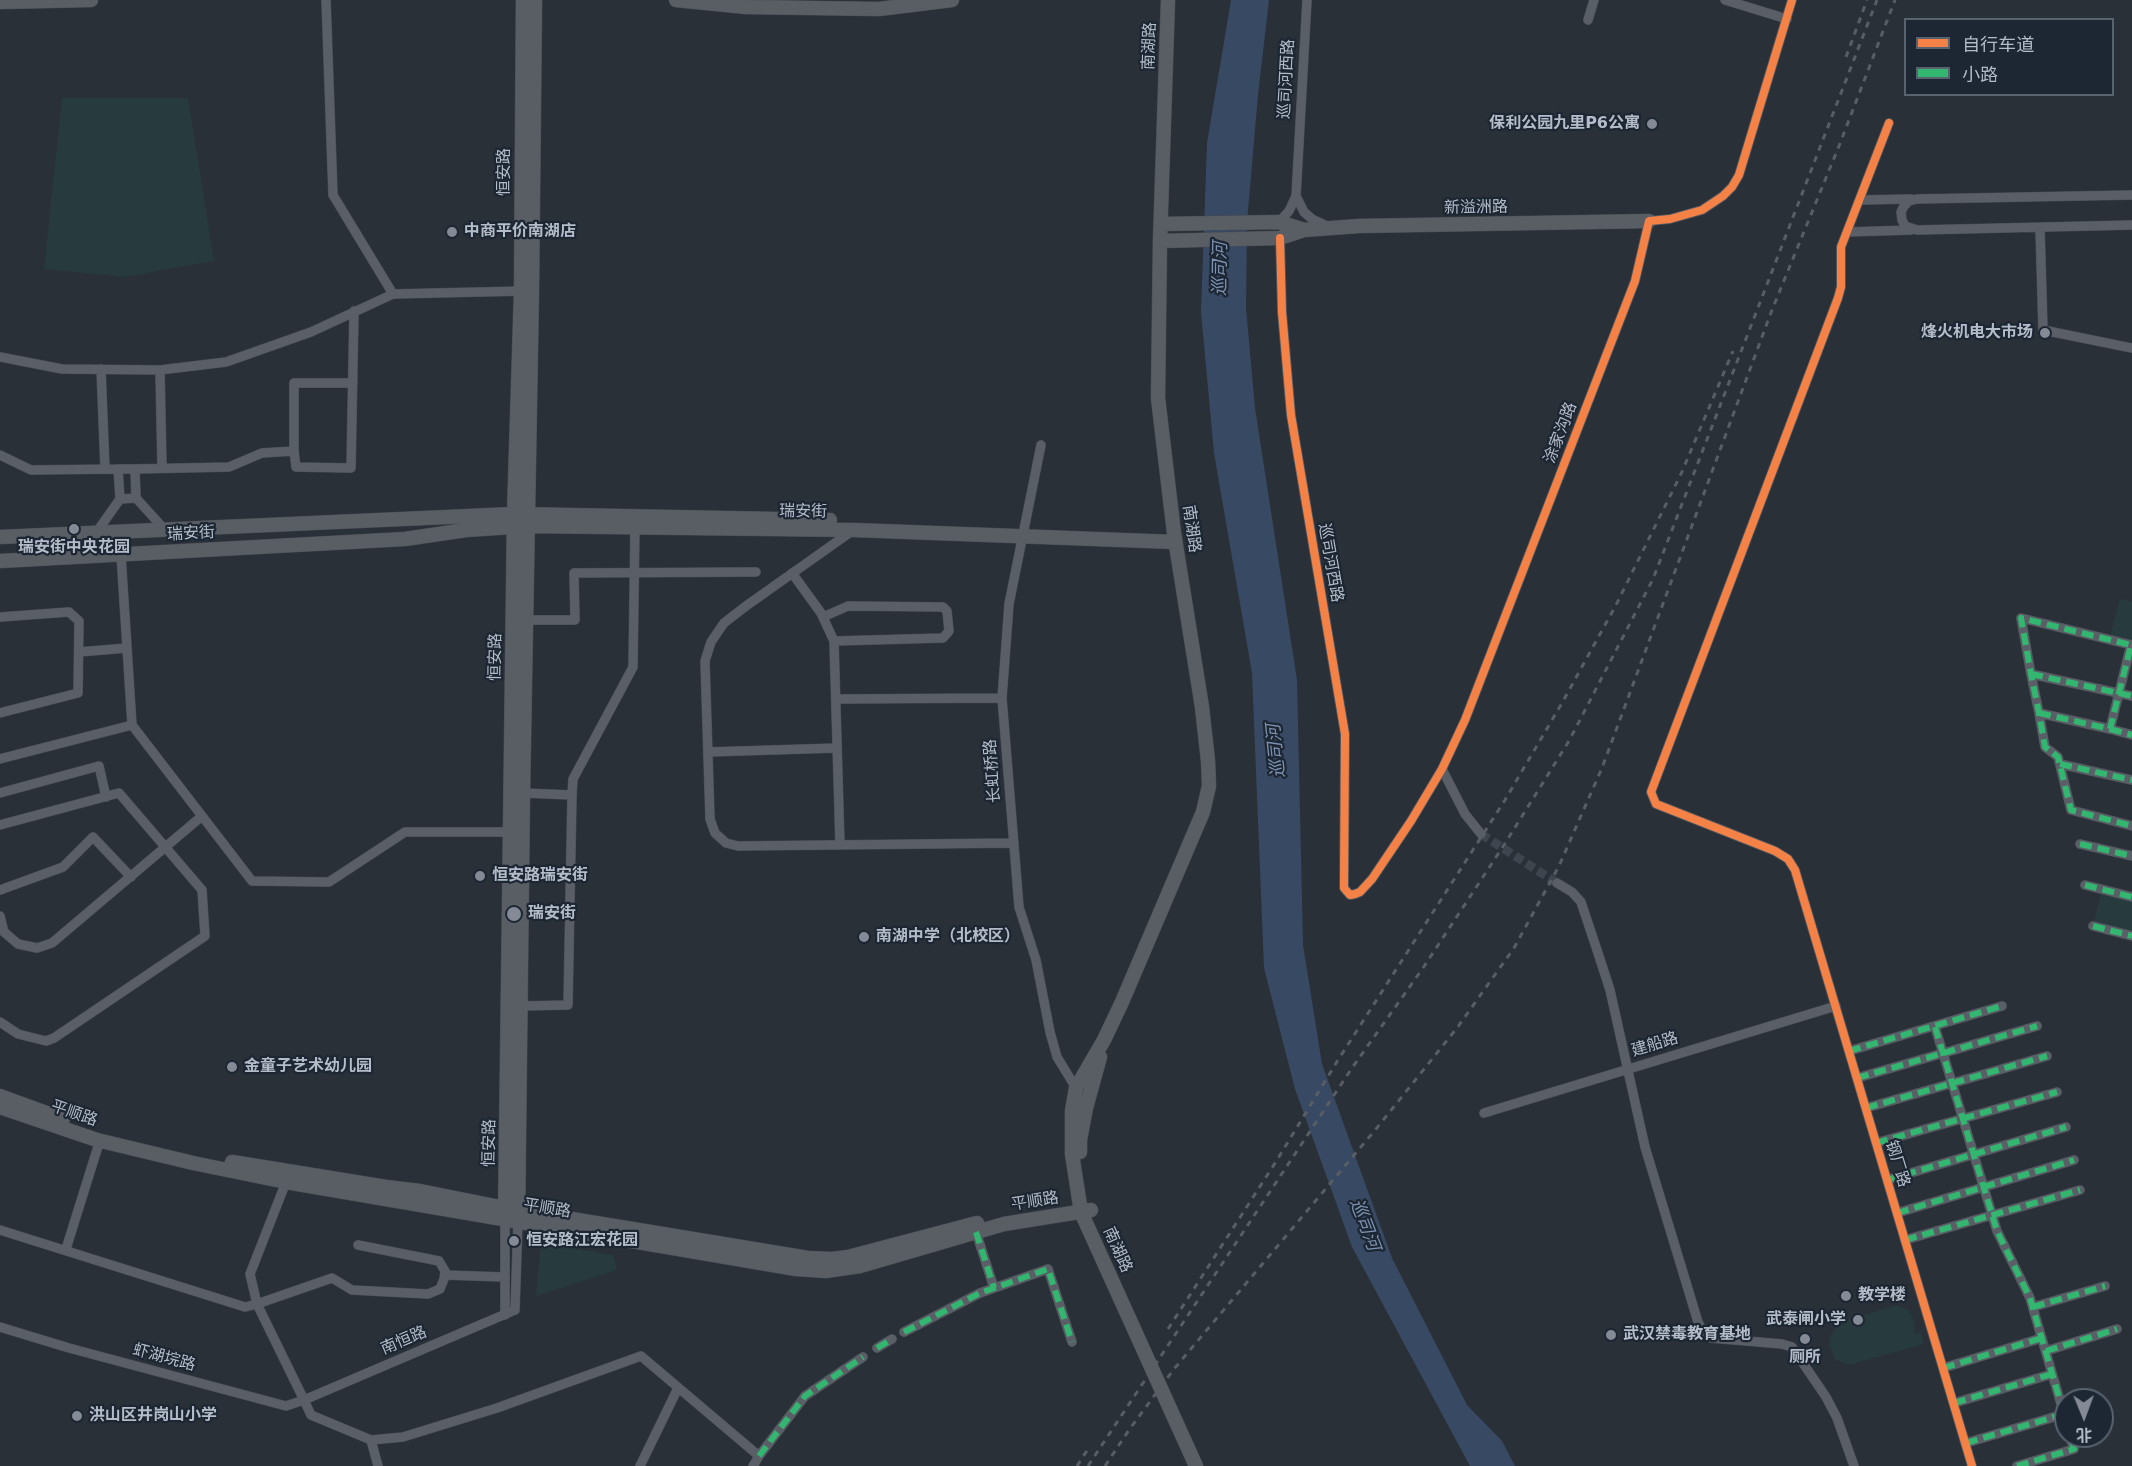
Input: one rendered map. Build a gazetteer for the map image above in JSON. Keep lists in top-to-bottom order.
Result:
{
  "streets": {
    "main road": [
      "南湖路",
      "恒安路",
      "新溢洲路",
      "瑞安街",
      "平顺路"
    ],
    "street": [
      "巡司河西路",
      "涂家沟路",
      "长虹桥路",
      "建船路",
      "钢厂路",
      "南恒路",
      "虾湖垸路"
    ]
  },
  "crossings": [
    ["南湖路", "瑞安街"],
    ["南湖路", "长虹桥路"],
    ["南湖路", "平顺路"],
    ["巡司河西路", "涂家沟路"],
    ["恒安路", "瑞安街"],
    ["恒安路", "平顺路"],
    ["恒安路", "南恒路"],
    ["新溢洲路", "涂家沟路"],
    ["瑞安街", "长虹桥路"],
    ["建船路", "钢厂路"],
    ["南恒路", "虾湖垸路"]
  ],
  "water": ["巡司河"],
  "places": [
    "保利公园九里P6公寓",
    "中商平价南湖店",
    "烽火机电大市场",
    "瑞安街中央花园",
    "恒安路瑞安街",
    "瑞安街",
    "南湖中学（北校区）",
    "金童子艺术幼儿园",
    "恒安路江宏花园",
    "教学楼",
    "武泰闸小学",
    "武汉禁毒教育基地",
    "厕所",
    "洪山区井岗山小学"
  ],
  "legend": ["自行车道", "小路"],
  "north": "bottom"
}
